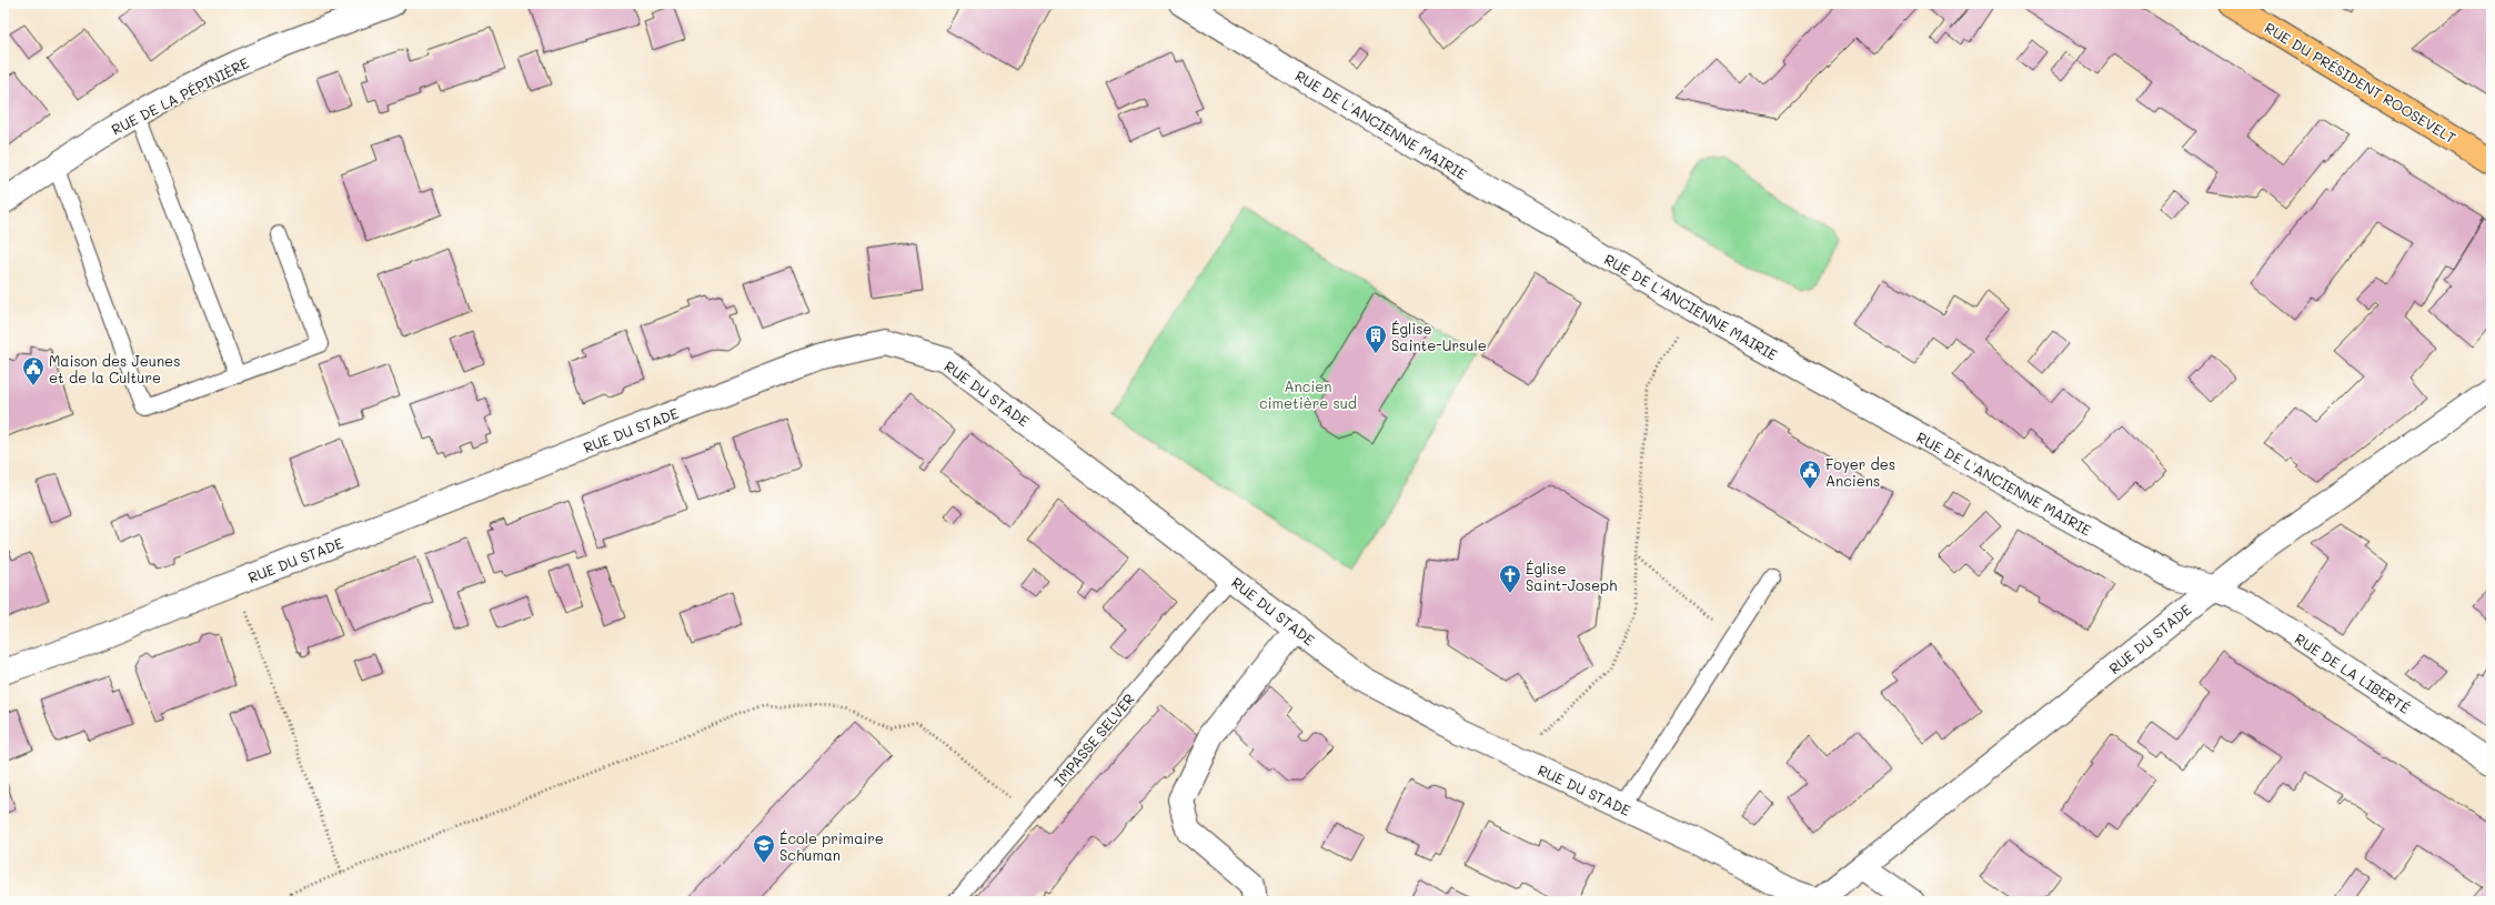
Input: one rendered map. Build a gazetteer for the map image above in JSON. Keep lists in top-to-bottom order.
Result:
{
  "streets": {
    "main road": ["RUE DU PRÉSIDENT ROOSEVELT"],
    "street": [
      "RUE DE LA PÉPINIÈRE",
      "RUE DE L'ANCIENNE MAIRIE",
      "RUE DU STADE",
      "RUE DE LA LIBERTÉ"
    ],
    "lane": ["IMPASSE SELVER"]
  },
  "crossings": [
    ["RUE DE L'ANCIENNE MAIRIE", "RUE DU STADE"],
    ["RUE DE L'ANCIENNE MAIRIE", "RUE DE LA LIBERTÉ"],
    ["RUE DU STADE", "RUE DE LA LIBERTÉ"],
    ["RUE DU STADE", "IMPASSE SELVER"]
  ],
  "parks": ["Ancien cimetière sud"],
  "places": {
    "building": ["Église Sainte-Ursule"],
    "public building": ["Maison des Jeunes et de la Culture", "Foyer des Anciens"],
    "church": ["Église Saint-Joseph"],
    "school or university": ["École primaire Schuman"]
  }
}
